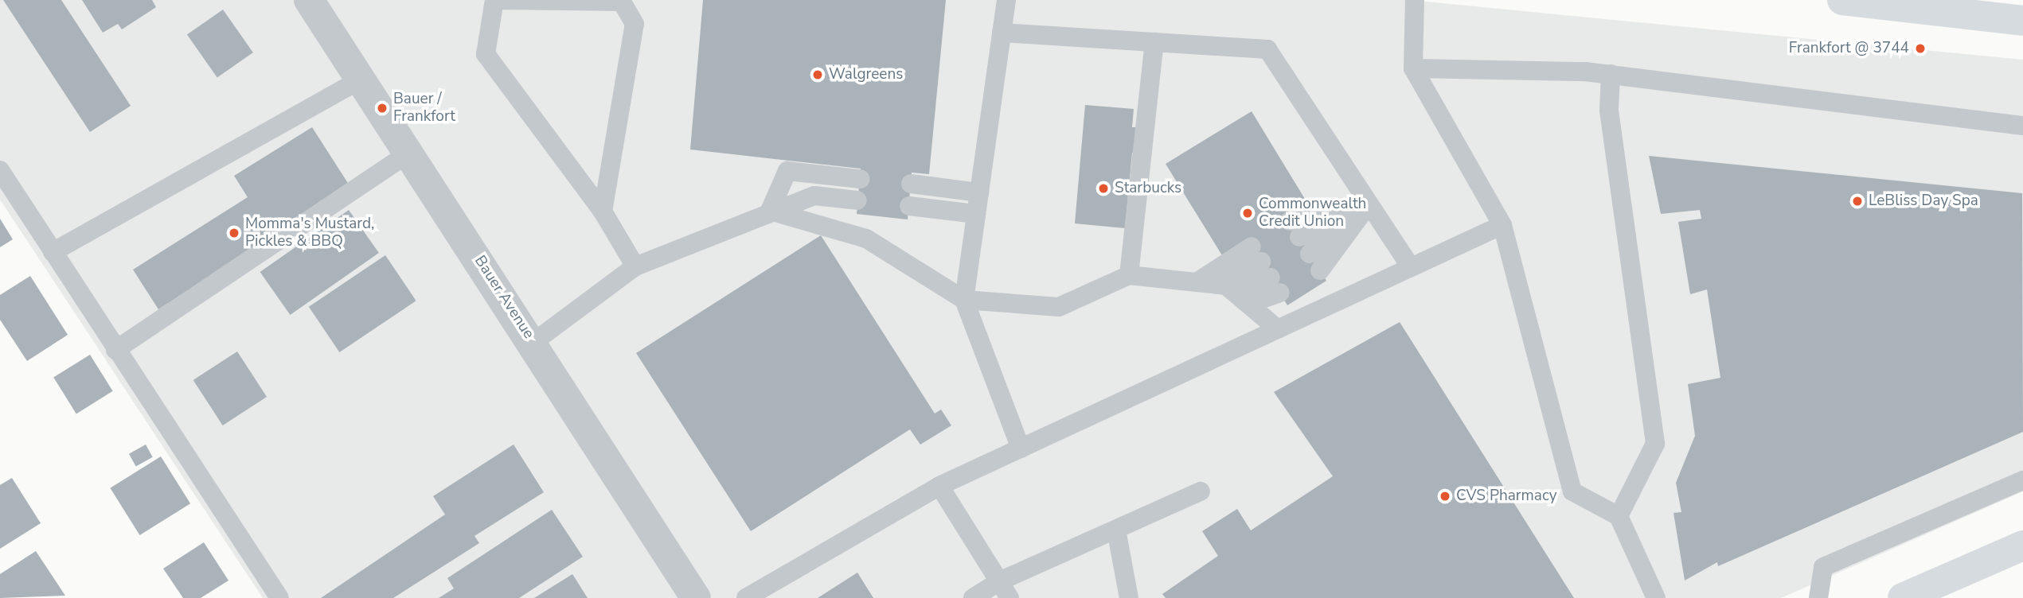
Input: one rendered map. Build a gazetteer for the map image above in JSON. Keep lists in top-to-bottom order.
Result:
{
  "streets": {
    "street": ["Bauer Avenue"]
  },
  "places": [
    "Frankfort @ 3744",
    "Walgreens",
    "Bauer / Frankfort",
    "Starbucks",
    "LeBliss Day Spa",
    "Commonwealth Credit Union",
    "Momma's Mustard, Pickles & BBQ",
    "CVS Pharmacy"
  ]
}
